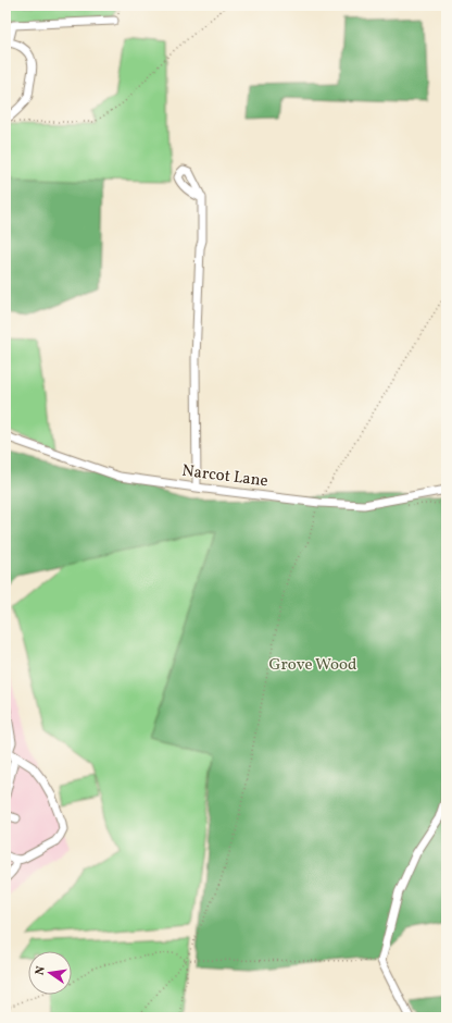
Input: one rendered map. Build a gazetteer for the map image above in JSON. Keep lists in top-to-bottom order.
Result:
{
  "streets": {
    "street": ["Narcot Lane"]
  },
  "parks": ["Grove Wood"],
  "north": "left"
}
